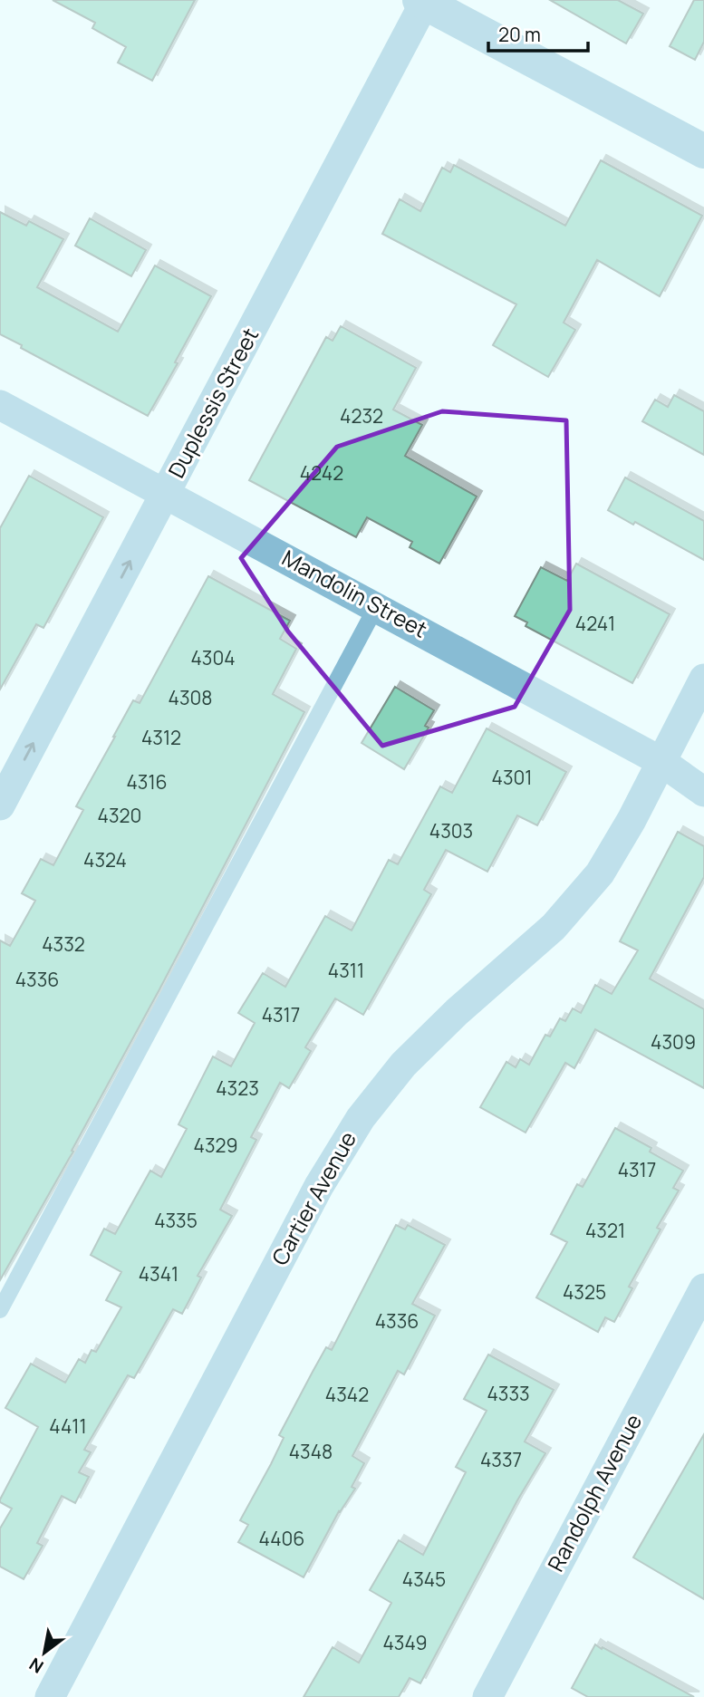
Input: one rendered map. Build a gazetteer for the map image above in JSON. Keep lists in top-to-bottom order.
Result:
{
  "streets": {
    "street": [
      "Duplessis Street",
      "Mandolin Street",
      "Cartier Avenue",
      "Randolph Avenue"
    ]
  },
  "crossings": [
    ["Duplessis Street", "Mandolin Street"],
    ["Mandolin Street", "Cartier Avenue"]
  ],
  "one_way": ["Duplessis Street"],
  "house_numbers": [
    "4232",
    "4242",
    "4241",
    "4304",
    "4308",
    "4312",
    "4301",
    "4316",
    "4320",
    "4303",
    "4324",
    "4332",
    "4311",
    "4336",
    "4317",
    "4309",
    "4323",
    "4329",
    "4317",
    "4335",
    "4321",
    "4341",
    "4325",
    "4336",
    "4333",
    "4342",
    "4411",
    "4348",
    "4337",
    "4406",
    "4345",
    "4349"
  ],
  "scale_bar": "20 m",
  "north": "bottom left"
}
